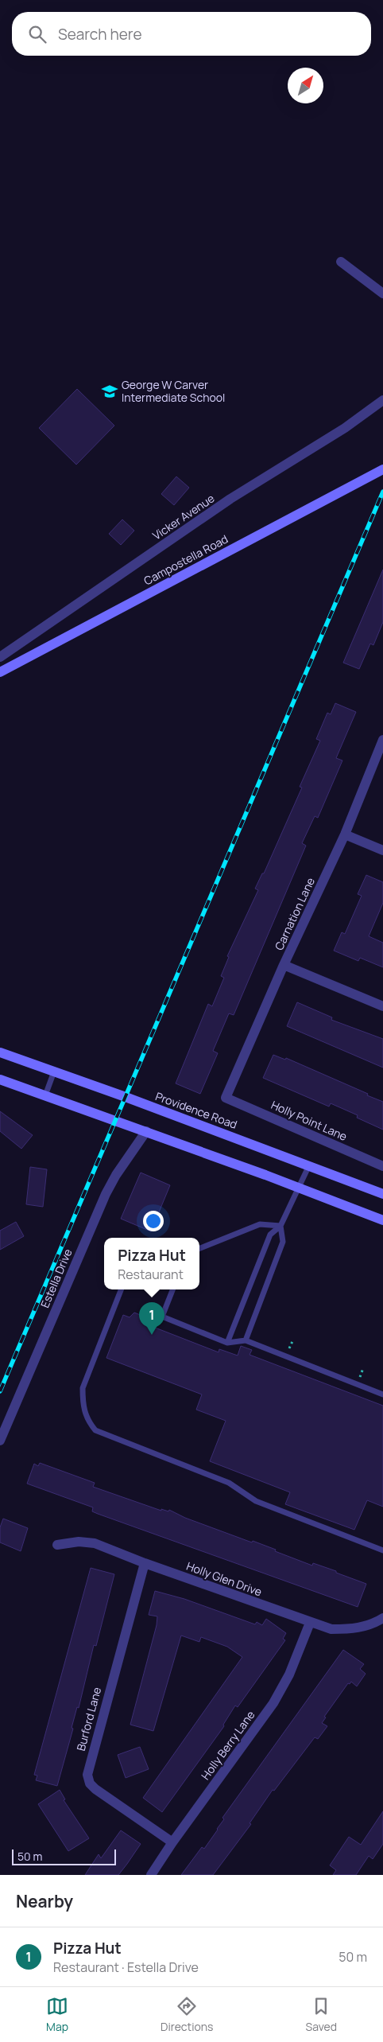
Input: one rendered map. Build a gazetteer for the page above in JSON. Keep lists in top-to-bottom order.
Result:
{
  "streets": {
    "main road": ["Campostella Road", "Providence Road"],
    "street": [
      "Vicker Avenue",
      "Carnation Lane",
      "Holly Point Lane",
      "Estella Drive",
      "Holly Glen Drive",
      "Burford Lane",
      "Holly Berry Lane"
    ]
  },
  "crossings": [
    ["Carnation Lane", "Holly Point Lane"],
    ["Holly Glen Drive", "Burford Lane"],
    ["Holly Glen Drive", "Holly Berry Lane"],
    ["Burford Lane", "Holly Berry Lane"]
  ],
  "places": {
    "school or university": ["George W Carver Intermediate School"]
  },
  "scale_bar": "50 m",
  "north": "top right",
  "page": {
    "search": "Search here",
    "popup": ["Pizza Hut", "Restaurant"],
    "pins": "1",
    "scale": "50 m",
    "heading": "Nearby",
    "list": [
      {
        "mark": "1",
        "name": "Pizza Hut",
        "note": "Restaurant · Estella Drive",
        "value": "50 m"
      }
    ],
    "nav": ["Map", "Directions", "Saved"]
  }
}
